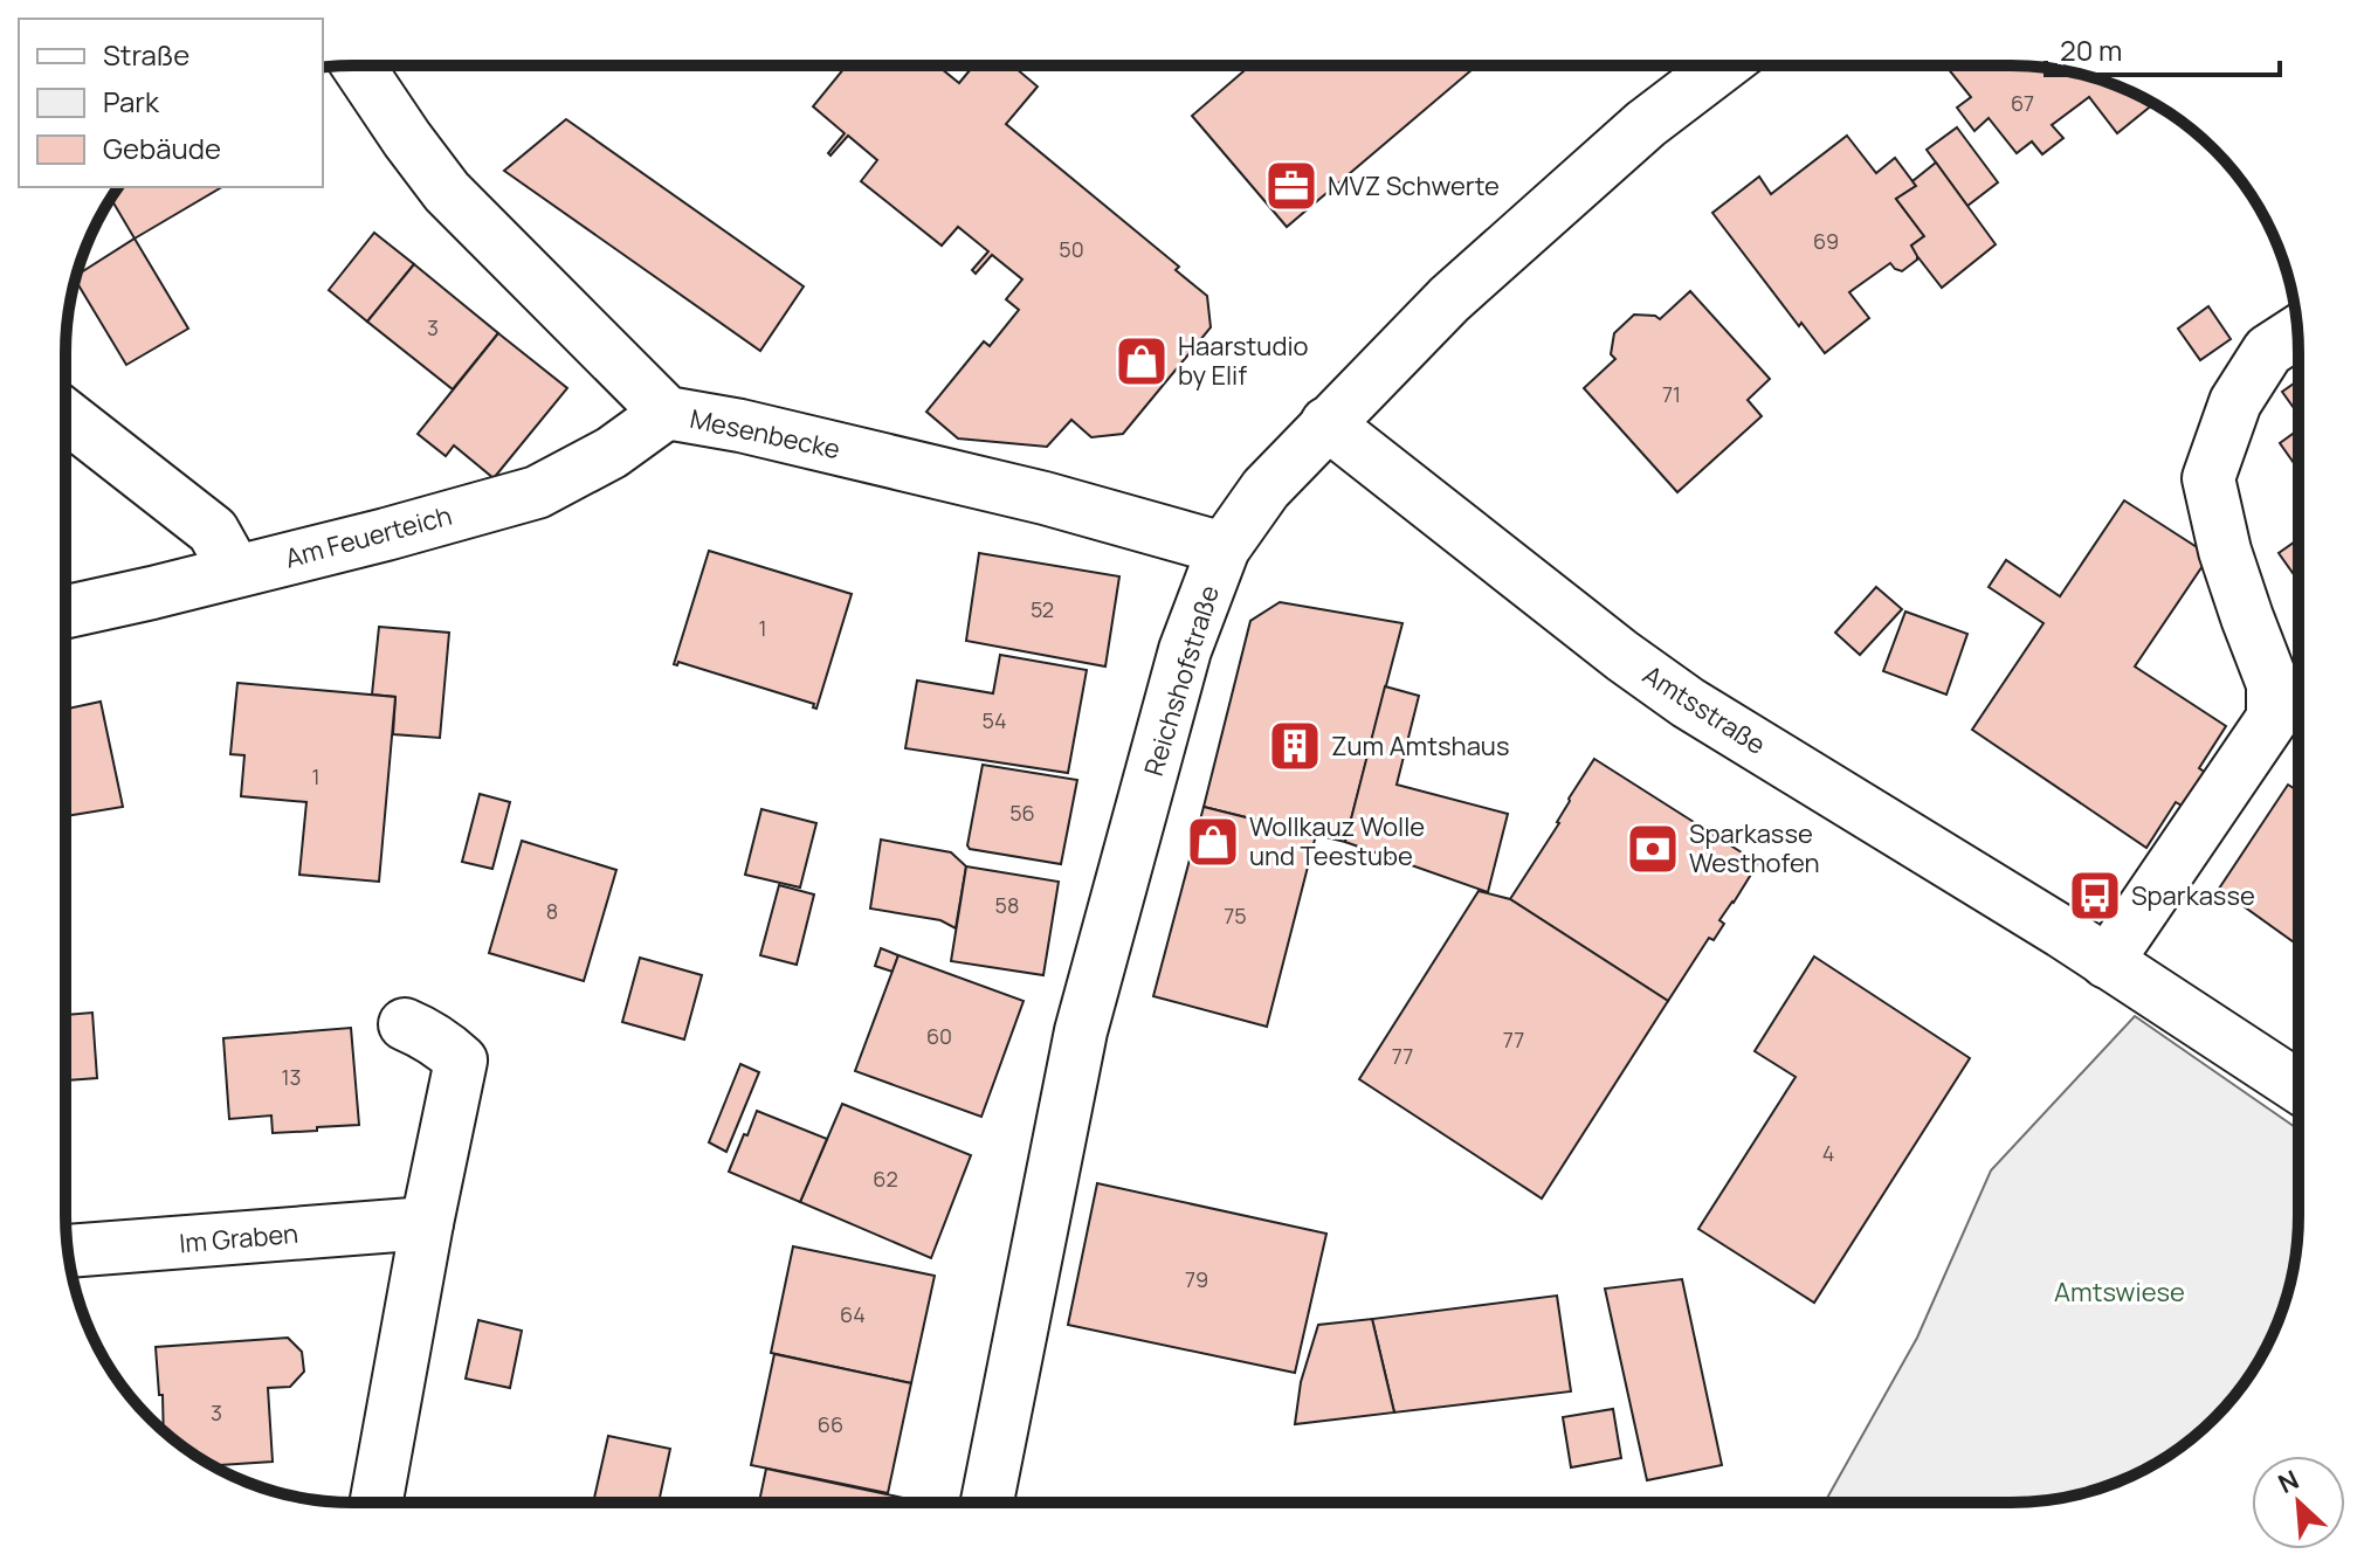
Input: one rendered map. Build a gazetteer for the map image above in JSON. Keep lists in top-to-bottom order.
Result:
{
  "streets": {
    "street": [
      "Mesenbecke",
      "Am Feuerteich",
      "Reichshofstraße",
      "Amtsstraße",
      "Im Graben"
    ]
  },
  "crossings": [
    ["Mesenbecke", "Am Feuerteich"],
    ["Mesenbecke", "Reichshofstraße"],
    ["Reichshofstraße", "Amtsstraße"]
  ],
  "parks": ["Amtswiese"],
  "places": {
    "office": ["MVZ Schwerte"],
    "shop": ["Haarstudio by Elif", "Wollkauz Wolle und Teestube"],
    "building": ["Zum Amtshaus"],
    "bank": ["Sparkasse Westhofen"],
    "bus stop": ["Sparkasse"]
  },
  "house_numbers": [
    "67",
    "69",
    "50",
    "3",
    "71",
    "52",
    "1",
    "54",
    "1",
    "56",
    "58",
    "8",
    "75",
    "60",
    "77",
    "77",
    "13",
    "4",
    "62",
    "79",
    "64",
    "3",
    "66"
  ],
  "legend": ["Straße", "Park", "Gebäude"],
  "scale_bar": "20 m",
  "north": "top left"
}
